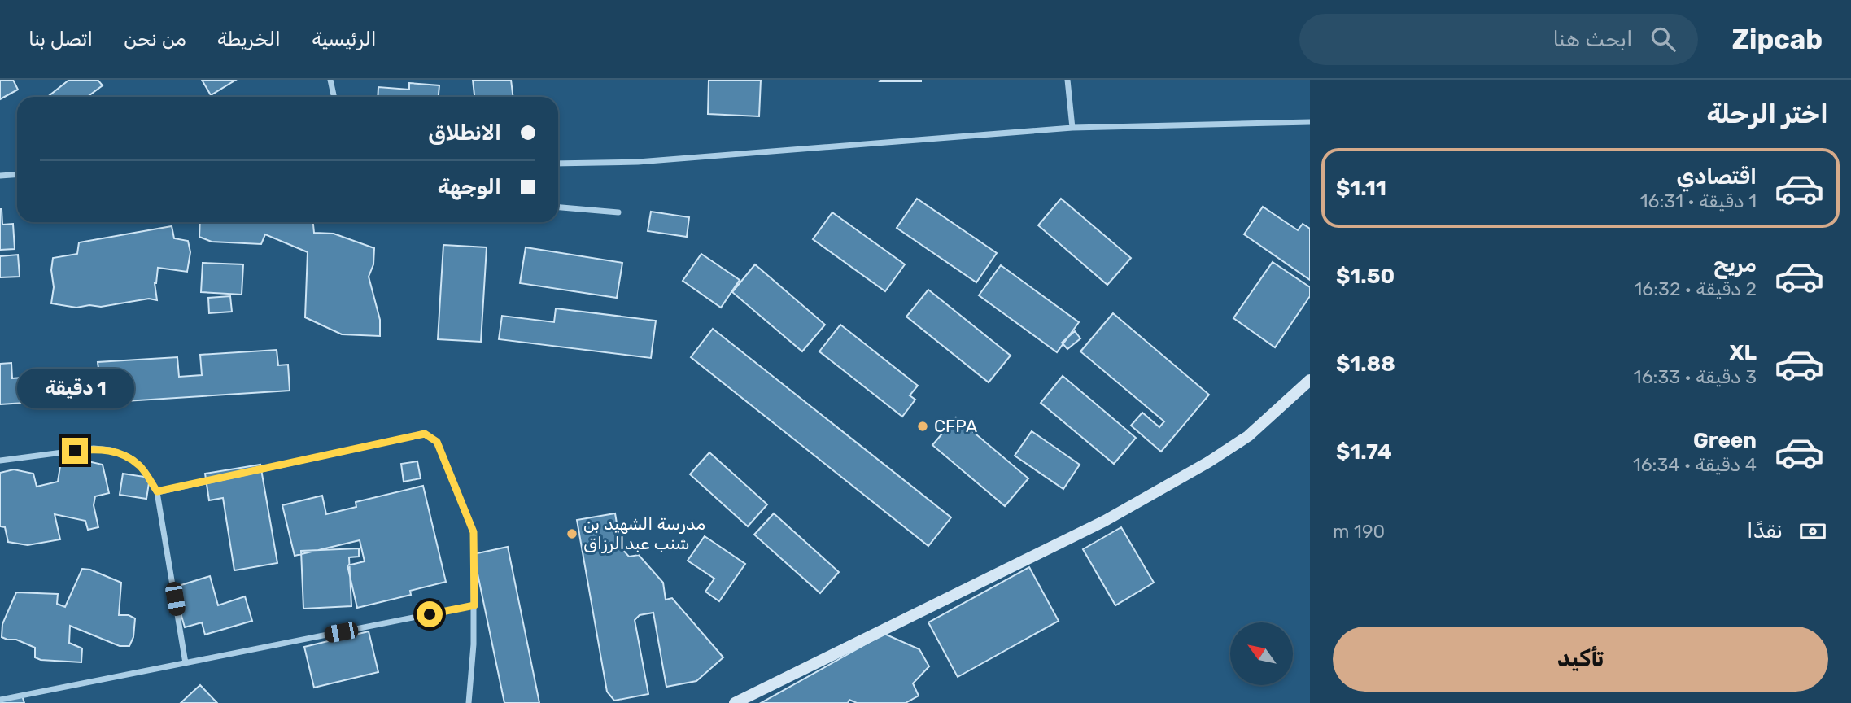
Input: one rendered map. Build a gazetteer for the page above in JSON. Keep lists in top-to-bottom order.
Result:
{
  "places": ["CFPA", "مدرسة الشهيد بن شنب عبدالرزاق"],
  "north": "top left",
  "page": {
    "header": "Zipcab",
    "search": "ابحث هنا",
    "nav": [
      "الرئيسية",
      "الخريطة",
      "من نحن",
      "اتصل بنا"
    ],
    "heading": "اختر الرحلة",
    "banner": ["الانطلاق", "الوجهة"],
    "list": [
      {
        "name": "اقتصادي",
        "note": "1 دقيقة · 16:31",
        "value": "$1.11"
      },
      {
        "name": "مريح",
        "note": "2 دقيقة · 16:32",
        "value": "$1.50"
      },
      {
        "name": "XL",
        "note": "3 دقيقة · 16:33",
        "value": "$1.88"
      },
      {
        "name": "Green",
        "note": "4 دقيقة · 16:34",
        "value": "$1.74"
      }
    ],
    "bubble": "1 دقيقة",
    "pay": ["نقدًا", "190 m"],
    "buttons": "تأكيد"
  }
}
